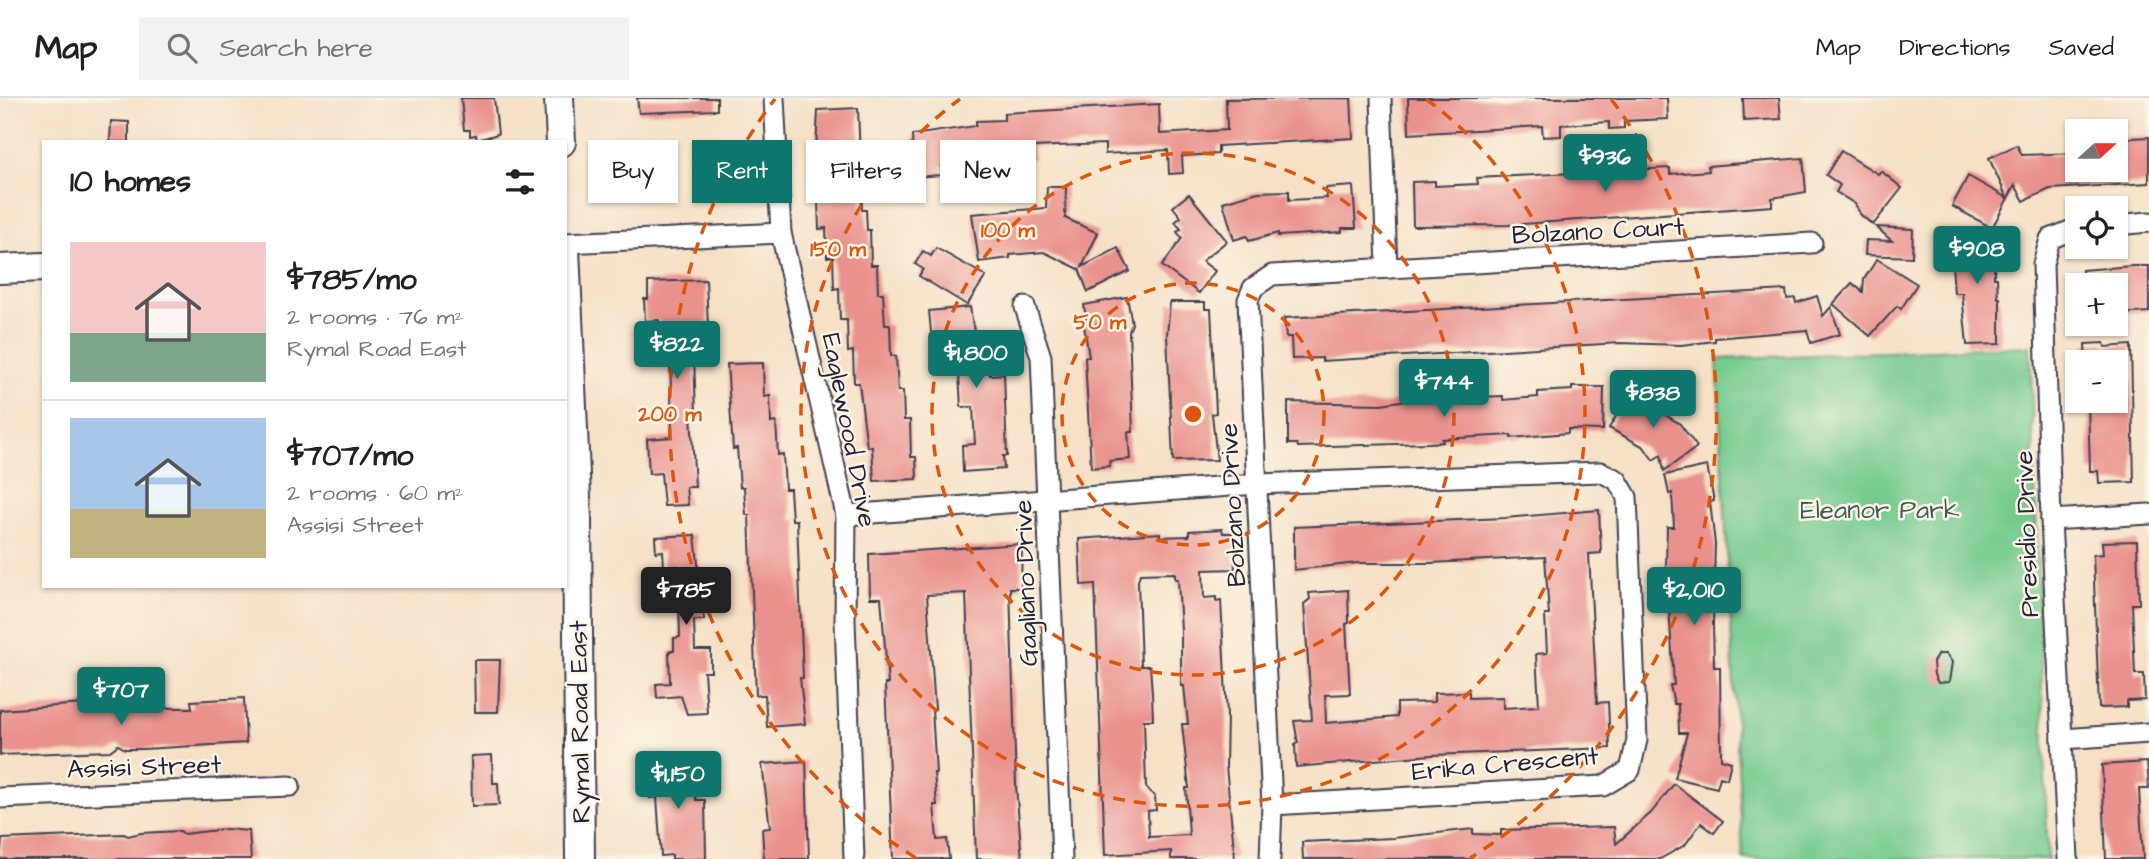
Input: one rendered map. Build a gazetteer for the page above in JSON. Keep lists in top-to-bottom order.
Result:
{
  "streets": {
    "main road": ["Rymal Road East"],
    "street": [
      "Bolzano Court",
      "Eaglewood Drive",
      "Bolzano Drive",
      "Presidio Drive",
      "Gagliano Drive",
      "Erika Crescent",
      "Assisi Street"
    ]
  },
  "crossings": [
    ["Bolzano Court", "Bolzano Drive"],
    ["Eaglewood Drive", "Erika Crescent"],
    ["Bolzano Drive", "Erika Crescent"],
    ["Gagliano Drive", "Erika Crescent"]
  ],
  "parks": ["Eleanor Park"],
  "north": "right",
  "page": {
    "header": "Map",
    "search": "Search here",
    "nav": ["Map", "Directions", "Saved"],
    "map_buttons": ["+", "−"],
    "price": [
      "$936",
      "$908",
      "$822",
      "$1,800",
      "$744",
      "$838",
      "$785",
      "$2,010",
      "$707",
      "$1,150"
    ],
    "chip": [
      "Buy",
      "Rent",
      "Filters",
      "New"
    ],
    "heading": "10 homes",
    "list": [
      {
        "name": "$785/mo",
        "note": "2 rooms · 76 m² · Rymal Road East"
      },
      {
        "name": "$707/mo",
        "note": "2 rooms · 60 m² · Assisi Street"
      }
    ]
  },
  "rings": [
    "100 m",
    "150 m",
    "50 m",
    "200 m"
  ]
}
